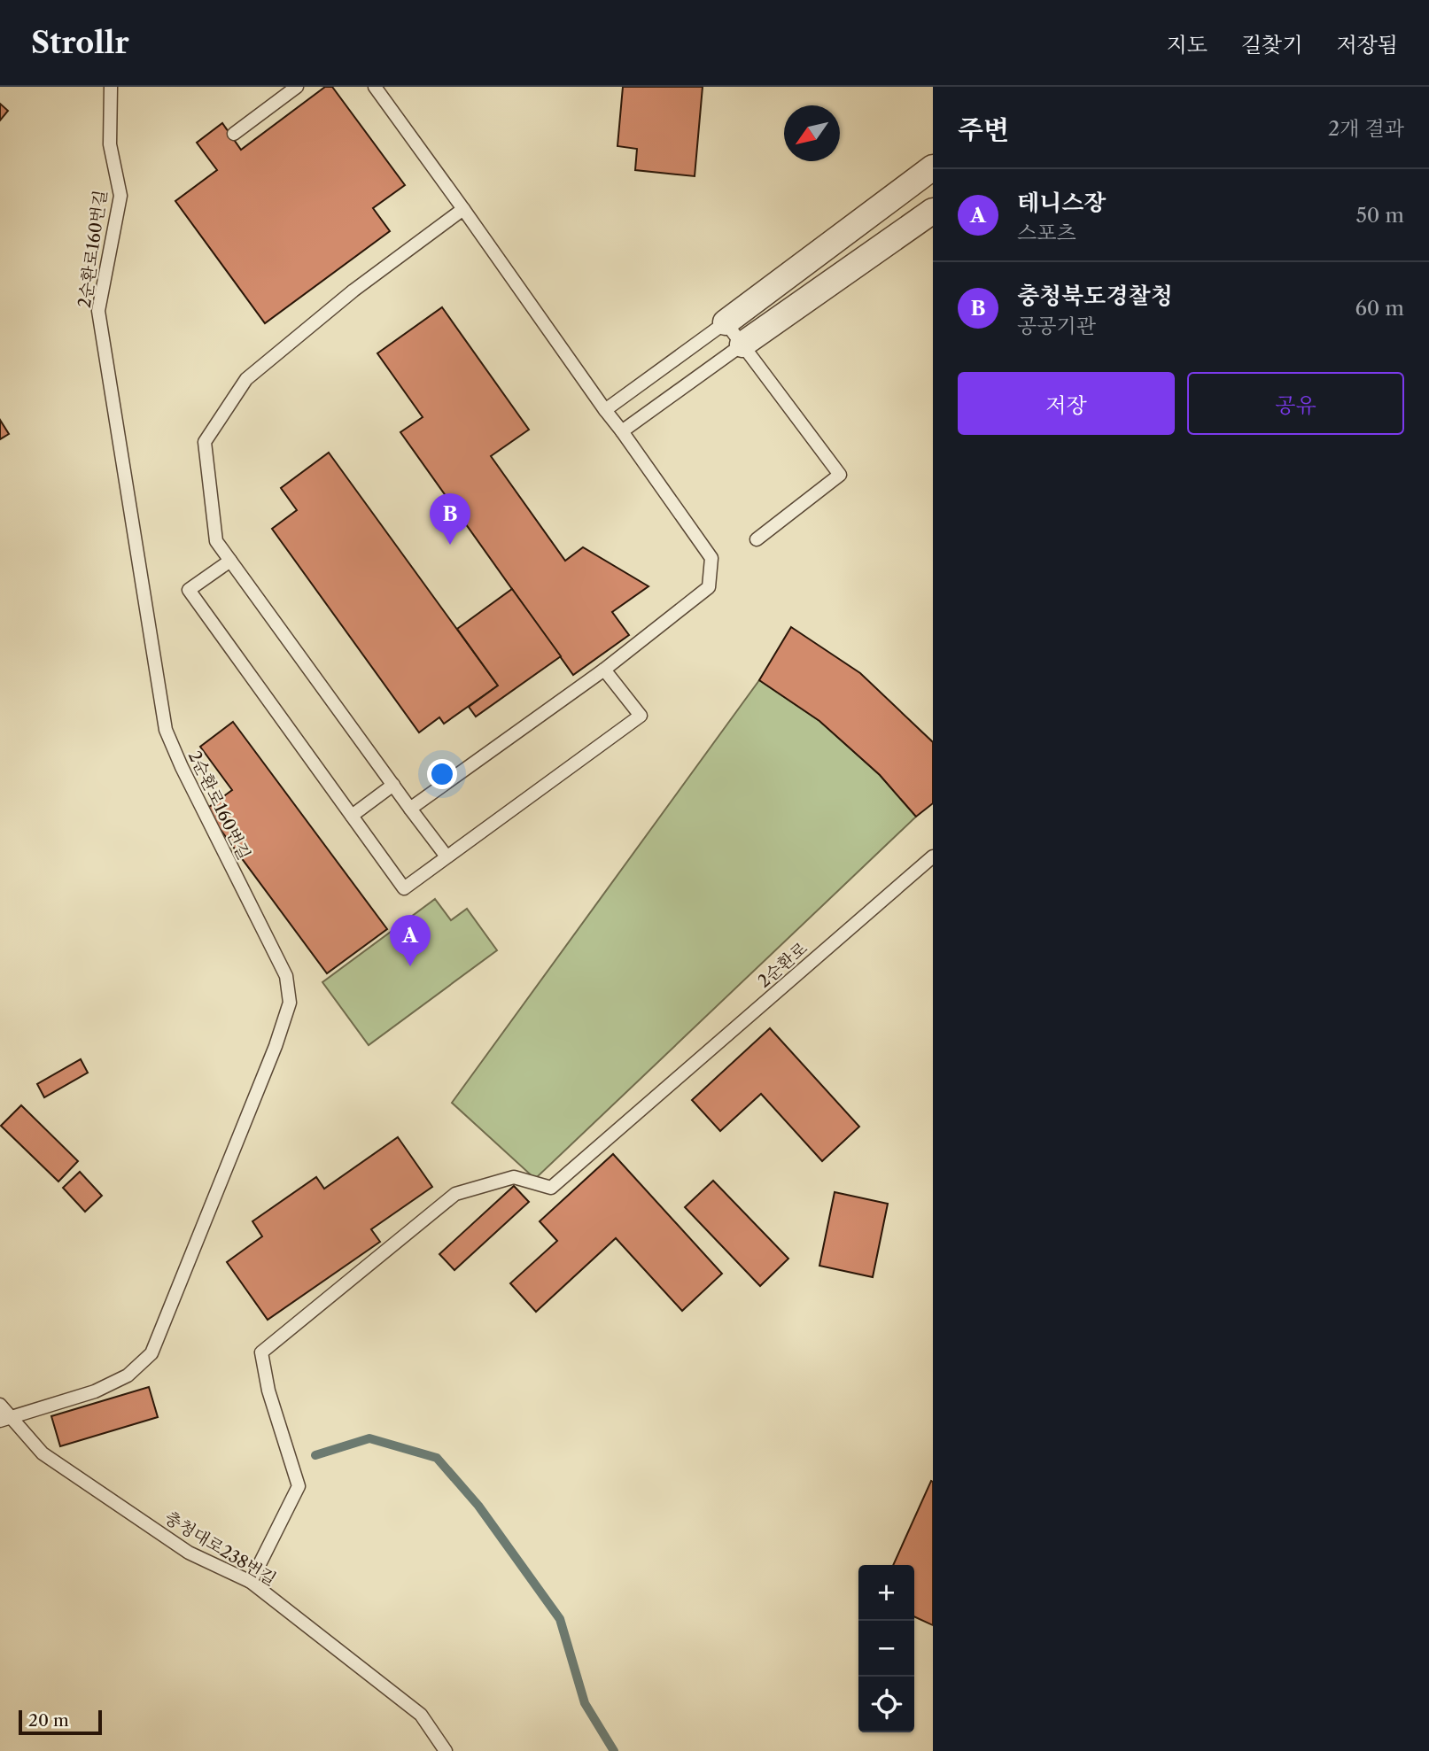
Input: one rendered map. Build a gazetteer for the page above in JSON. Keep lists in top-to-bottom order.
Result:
{
  "streets": {
    "lane": ["2순환로160번길", "2순환로", "충청대로238번길"]
  },
  "crossings": [
    ["2순환로160번길", "충청대로238번길"],
    ["2순환로", "충청대로238번길"]
  ],
  "scale_bar": "20 m",
  "north": "bottom left",
  "page": {
    "header": "Strollr",
    "nav": ["지도", "길찾기", "저장됨"],
    "heading": ["주변", "2개 결과"],
    "list": [
      {
        "mark": "A",
        "name": "테니스장",
        "note": "스포츠",
        "value": "50 m"
      },
      {
        "mark": "B",
        "name": "충청북도경찰청",
        "note": "공공기관",
        "value": "60 m"
      }
    ],
    "buttons": ["저장", "공유"],
    "pins": ["B", "A"],
    "map_buttons": ["+", "−"],
    "scale": "20 m"
  }
}
